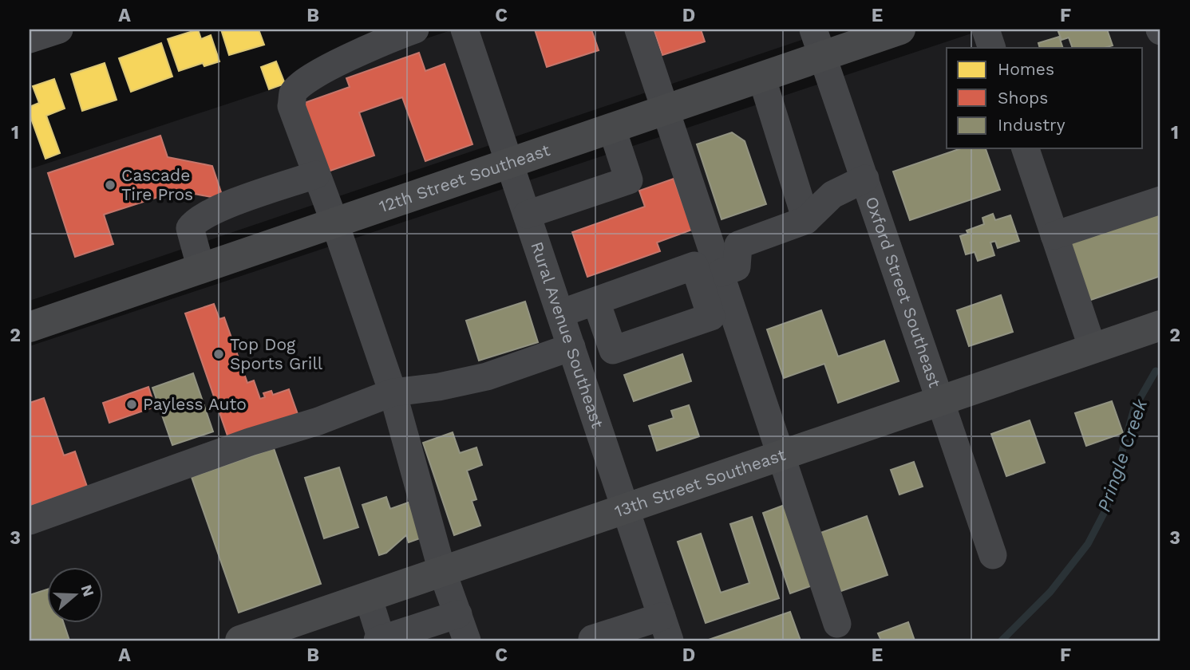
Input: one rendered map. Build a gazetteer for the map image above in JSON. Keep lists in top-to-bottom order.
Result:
{
  "streets": {
    "main road": ["12th Street Southeast", "13th Street Southeast"],
    "street": ["Oxford Street Southeast", "Rural Avenue Southeast"]
  },
  "crossings": [
    ["12th Street Southeast", "Oxford Street Southeast"],
    ["12th Street Southeast", "Rural Avenue Southeast"],
    ["Oxford Street Southeast", "13th Street Southeast"],
    ["Rural Avenue Southeast", "13th Street Southeast"]
  ],
  "water": ["Pringle Creek"],
  "places": ["Cascade Tire Pros", "Top Dog Sports Grill", "Payless Auto"],
  "legend": ["Homes", "Shops", "Industry"],
  "north": "right",
  "grid": {
    "columns": [
      "A",
      "B",
      "C",
      "D",
      "E",
      "F"
    ],
    "rows": ["1", "2", "3"]
  }
}
